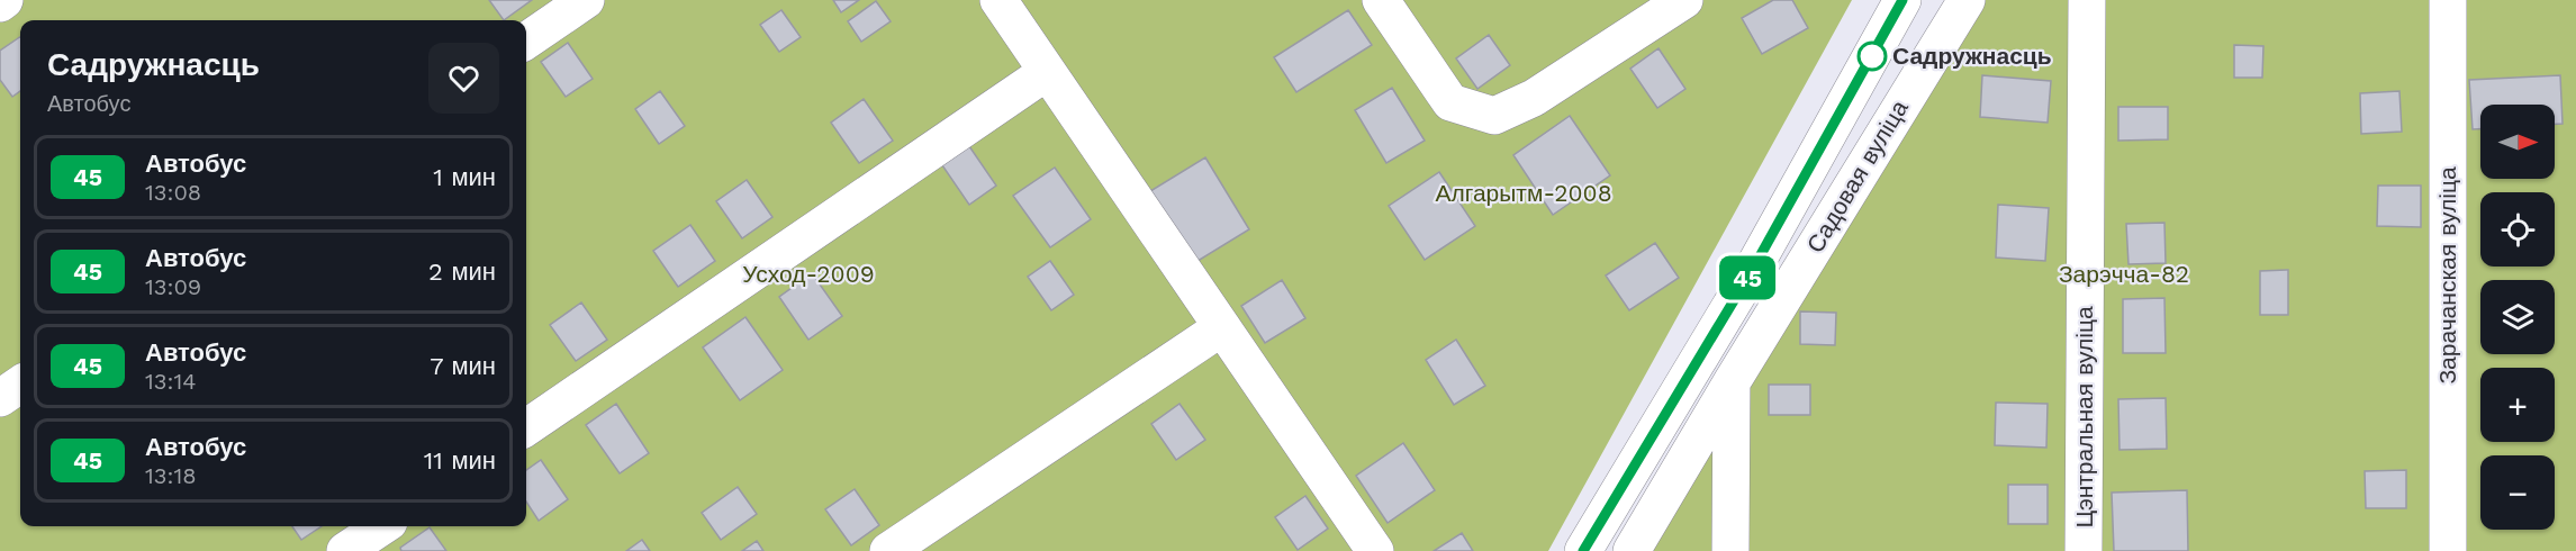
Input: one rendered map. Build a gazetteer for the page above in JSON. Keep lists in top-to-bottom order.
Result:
{
  "streets": {
    "street": ["Садовая вуліца", "Зарачанская вуліца", "Цэнтральная вуліца"]
  },
  "parks": ["Алгарытм-2008", "Усход-2009", "Зарэчча-82"],
  "places": ["Садружнасць"],
  "lines": ["bus line 45"],
  "north": "right",
  "page": {
    "on_map": "45",
    "heading": ["Садружнасць", "Автобус"],
    "map_buttons": ["+", "−"],
    "list": [
      {
        "mark": "45",
        "name": "Автобус",
        "note": "13:08",
        "value": "1 мин"
      },
      {
        "mark": "45",
        "name": "Автобус",
        "note": "13:09",
        "value": "2 мин"
      },
      {
        "mark": "45",
        "name": "Автобус",
        "note": "13:14",
        "value": "7 мин"
      },
      {
        "mark": "45",
        "name": "Автобус",
        "note": "13:18",
        "value": "11 мин"
      }
    ]
  }
}
